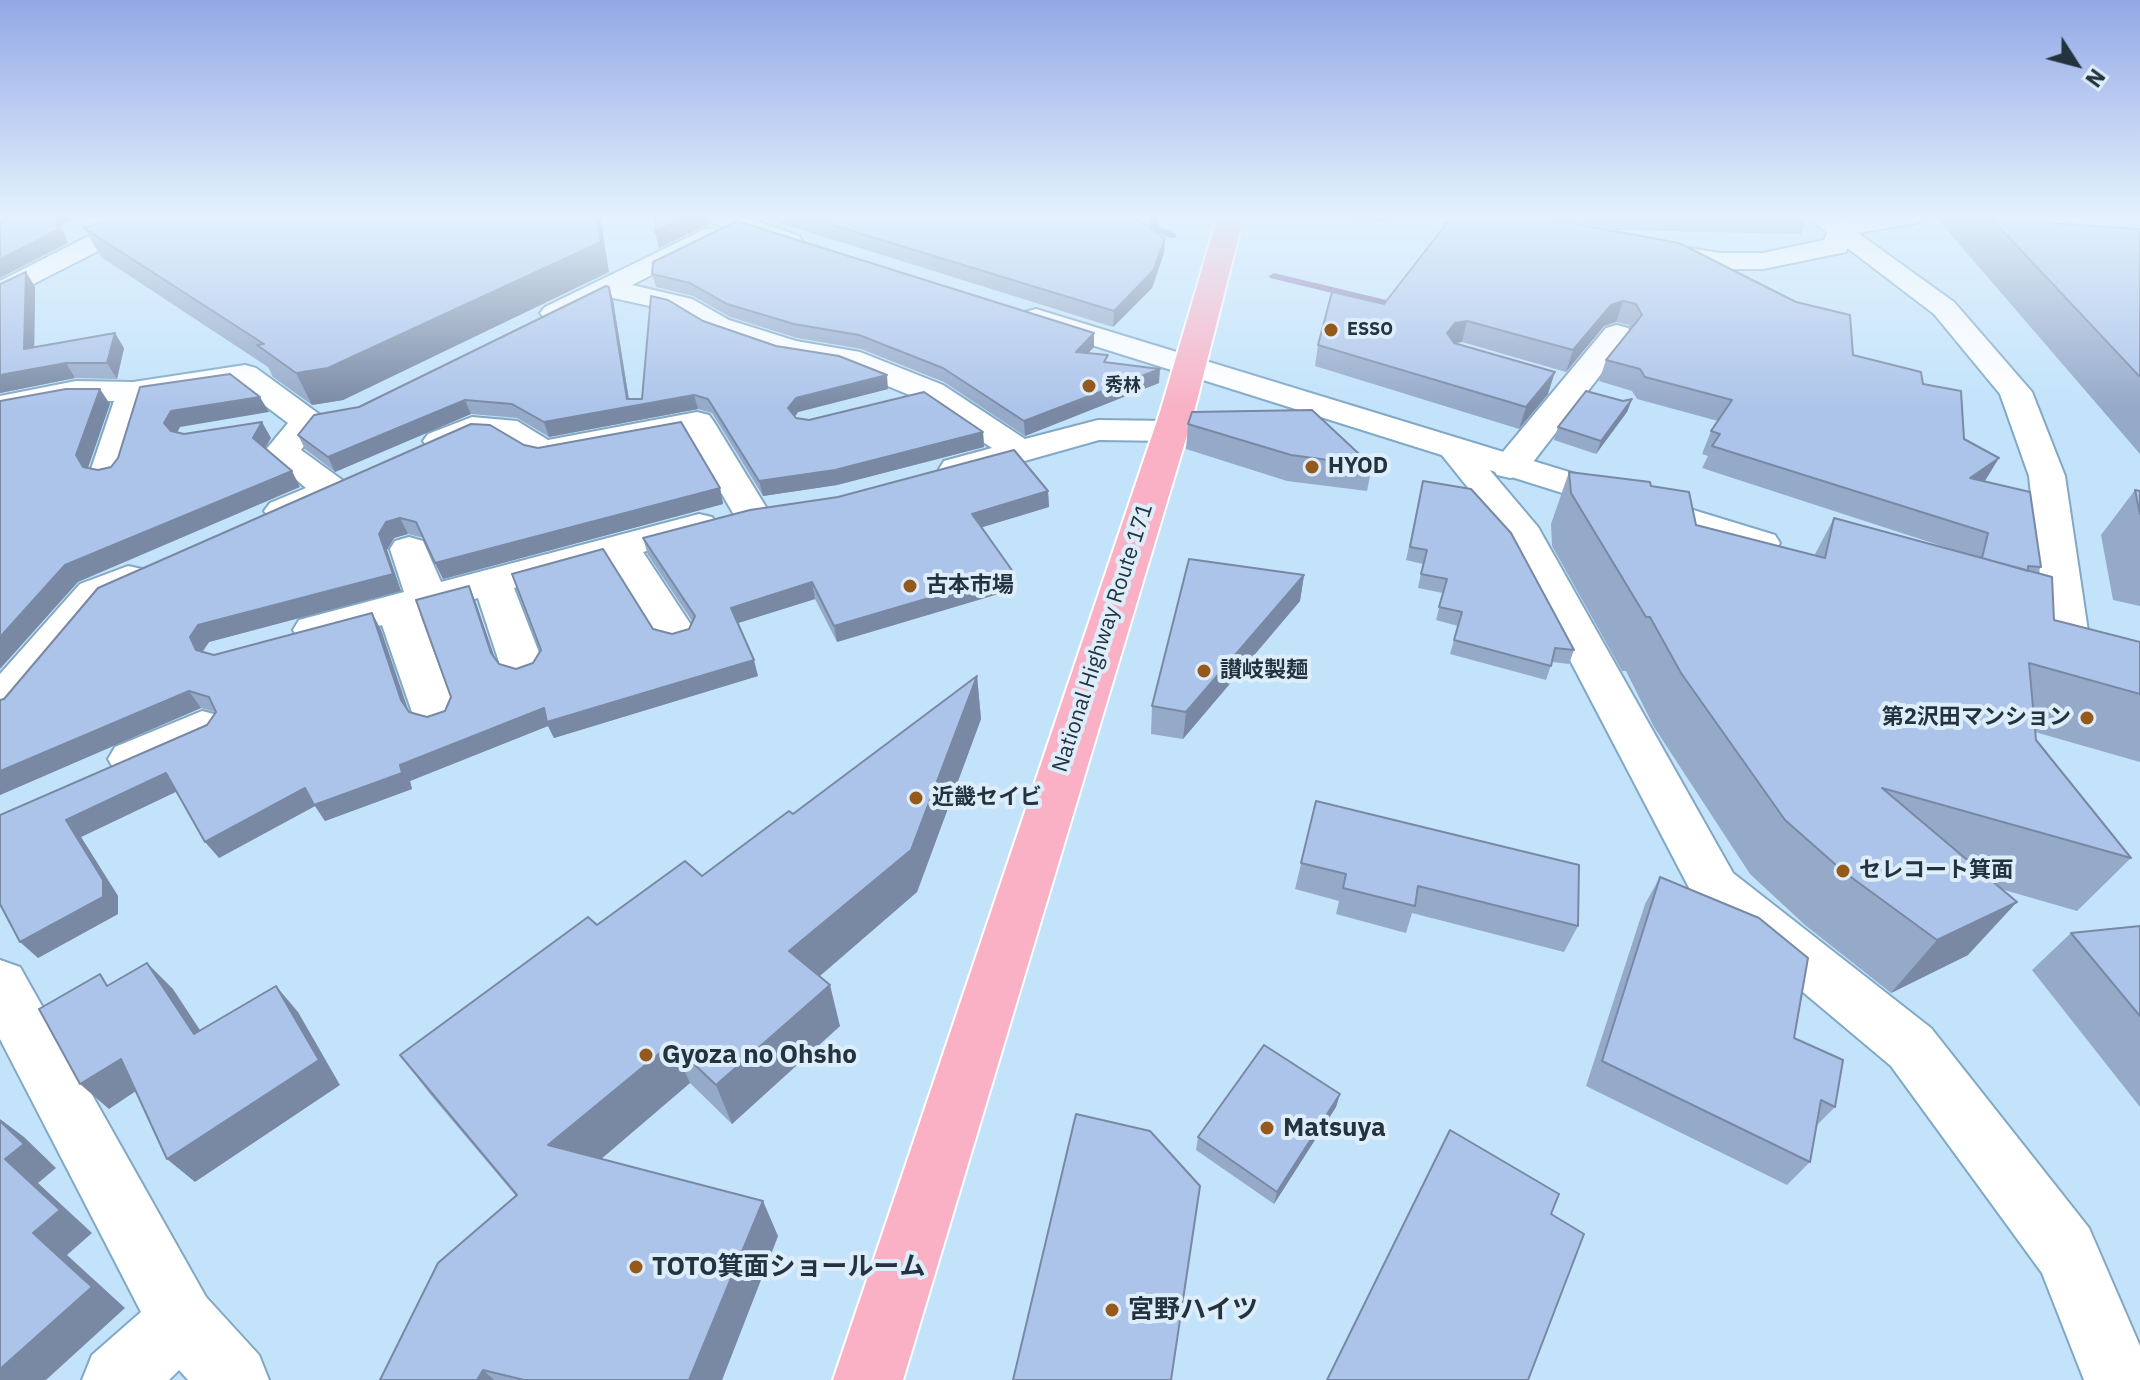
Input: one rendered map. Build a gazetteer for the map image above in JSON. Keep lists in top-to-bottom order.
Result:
{
  "streets": {
    "highway": ["National Highway Route 171"]
  },
  "places": [
    "ESSO",
    "秀林",
    "HYOD",
    "古本市場",
    "讃岐製麺",
    "第2沢田マンション",
    "近畿セイビ",
    "セレコート箕面",
    "Gyoza no Ohsho",
    "Matsuya",
    "TOTO箕面ショールーム",
    "宮野ハイツ"
  ],
  "north": "bottom right"
}
